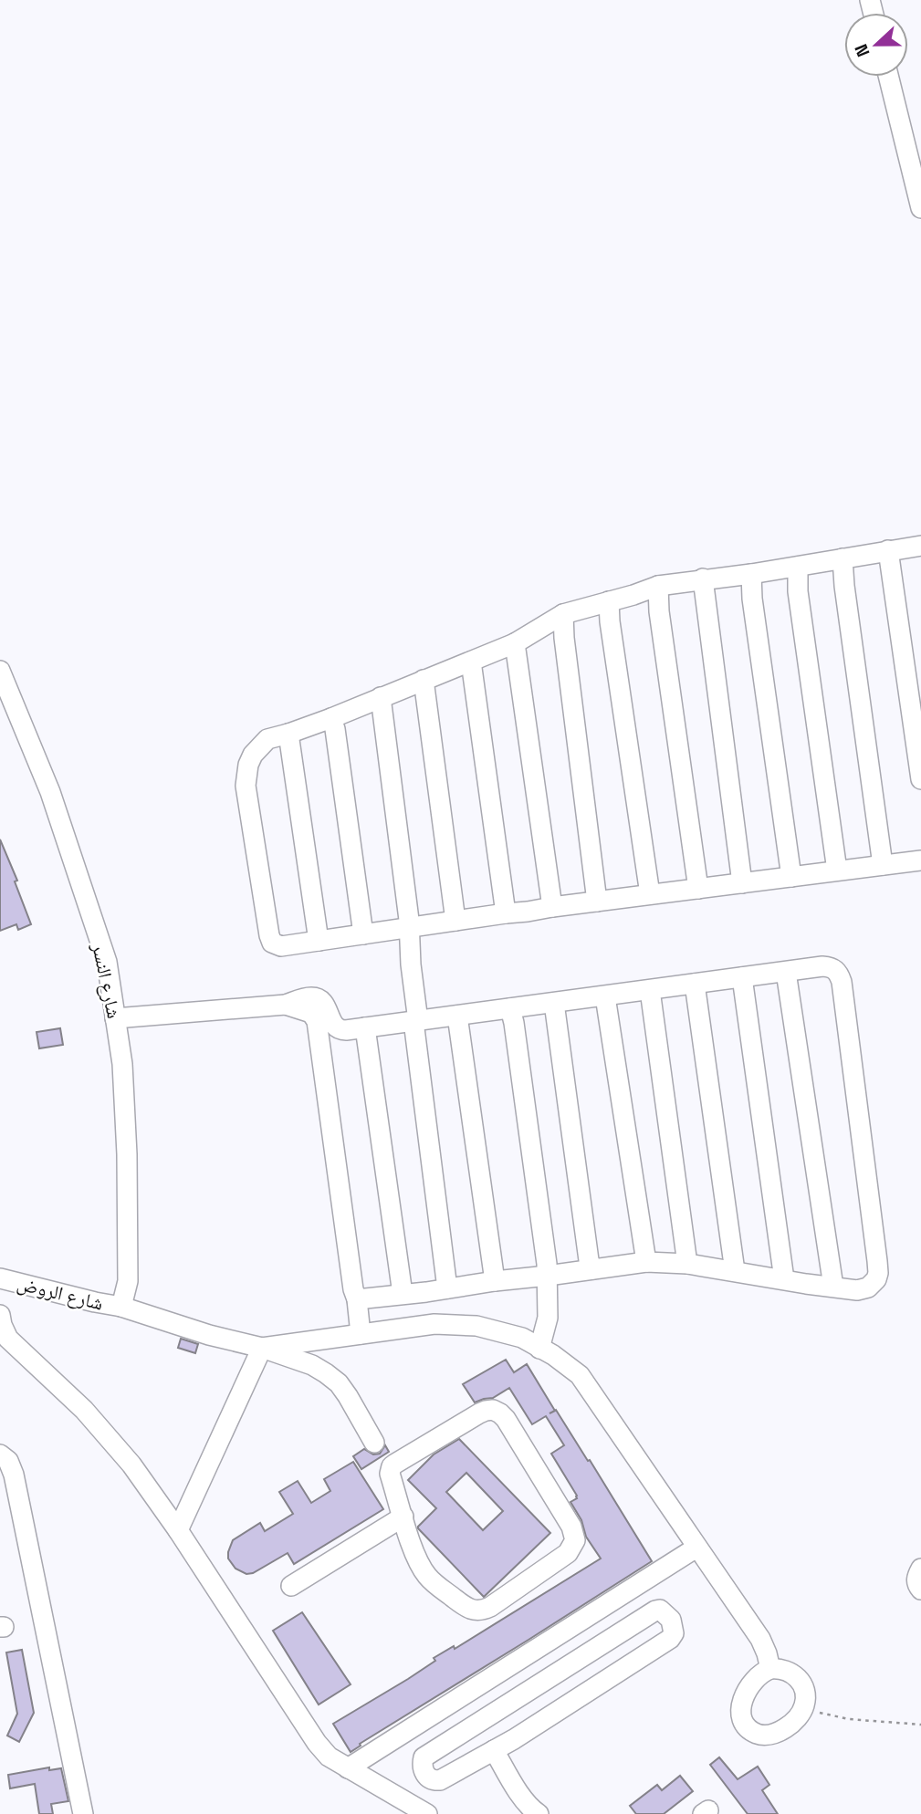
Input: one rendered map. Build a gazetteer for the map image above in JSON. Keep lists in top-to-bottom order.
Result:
{
  "streets": {
    "street": ["شارع النسر", "شارع الروض"]
  },
  "crossings": [
    ["شارع النسر", "شارع الروض"]
  ],
  "north": "left"
}
